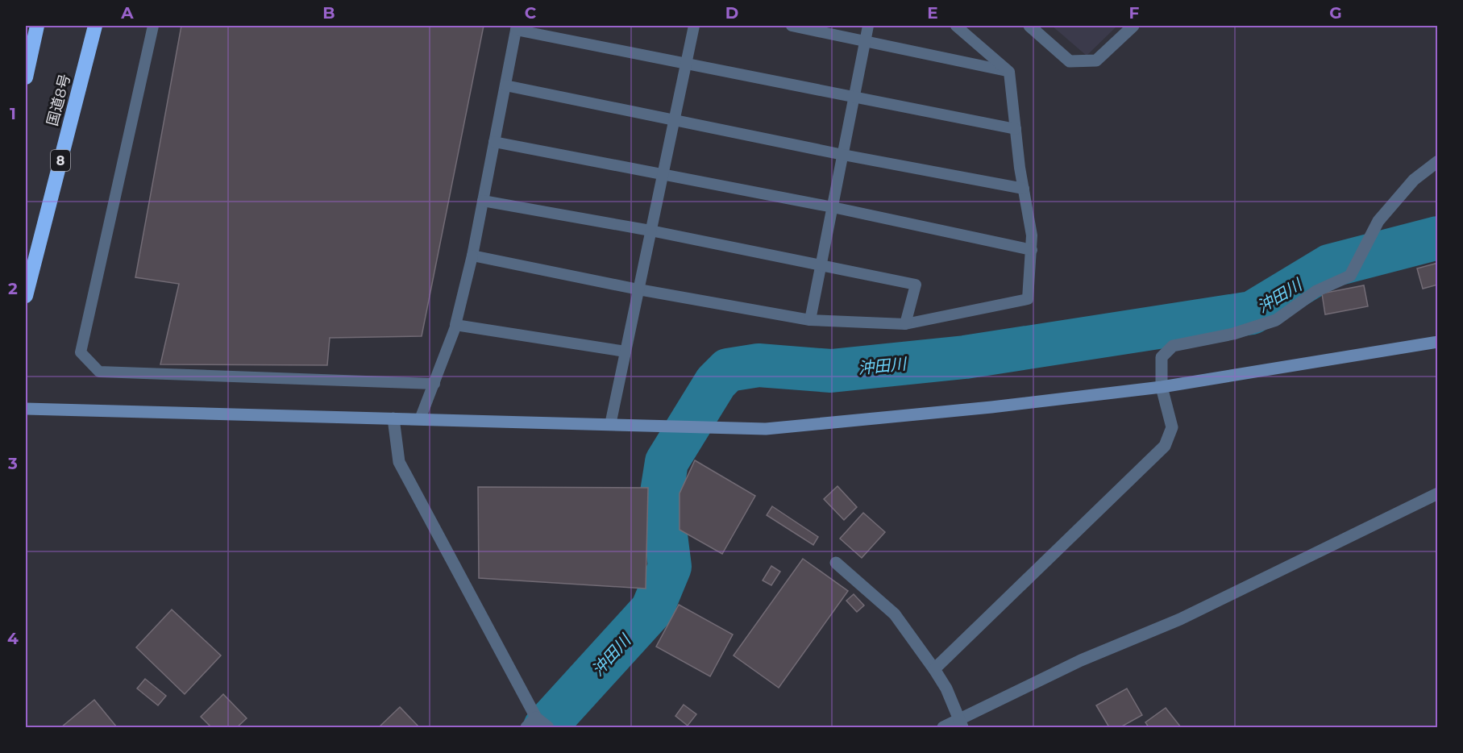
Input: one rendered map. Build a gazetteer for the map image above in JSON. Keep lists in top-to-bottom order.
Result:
{
  "streets": {
    "highway": ["国道8号", "8"]
  },
  "water": ["沖田川"],
  "grid": {
    "columns": [
      "A",
      "B",
      "C",
      "D",
      "E",
      "F",
      "G"
    ],
    "rows": [
      "1",
      "2",
      "3",
      "4"
    ]
  }
}
